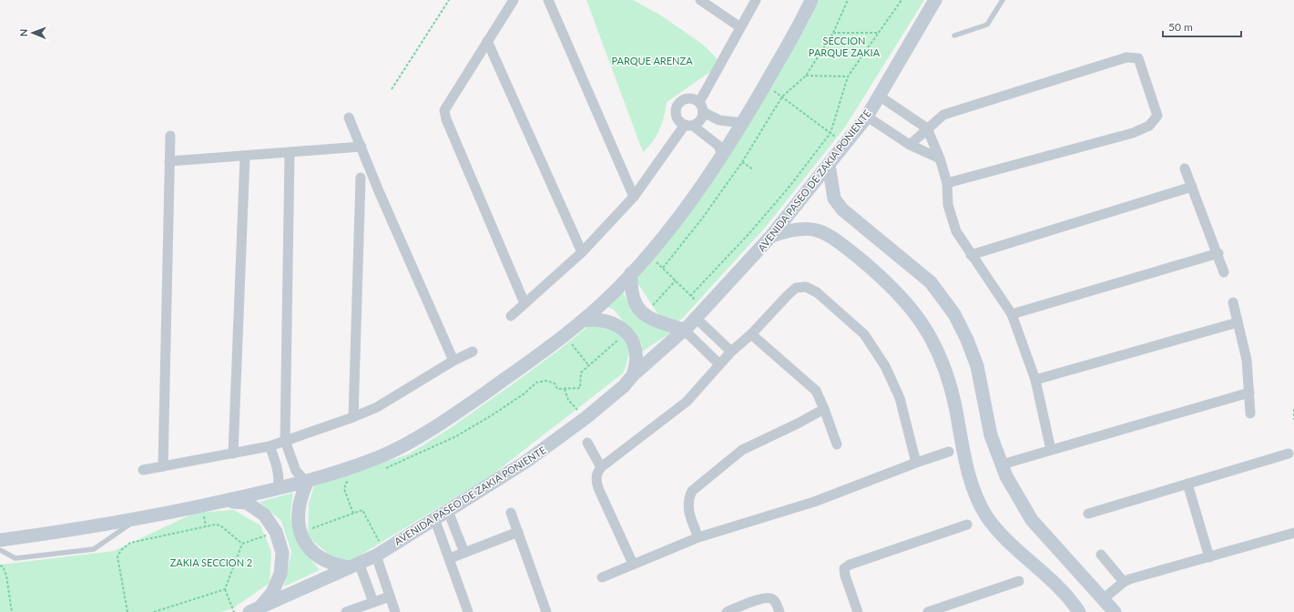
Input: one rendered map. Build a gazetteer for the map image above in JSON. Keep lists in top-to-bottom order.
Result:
{
  "streets": {
    "street": ["AVENIDA PASEO DE ZAKIA PONIENTE"]
  },
  "parks": ["SECCION PARQUE ZAKIA", "PARQUE ARENZA", "ZAKIA SECCION 2"],
  "scale_bar": "50 m",
  "north": "left"
}
